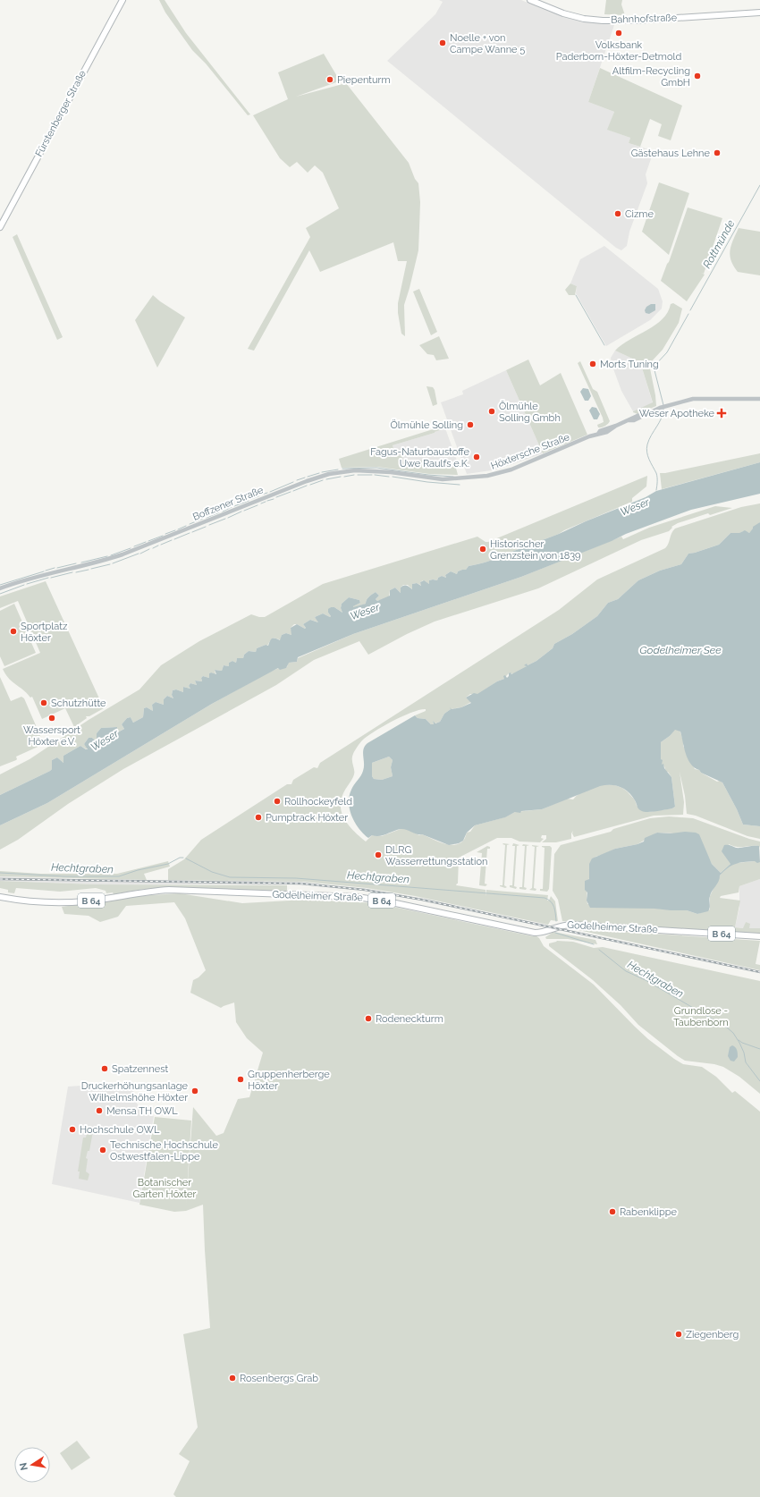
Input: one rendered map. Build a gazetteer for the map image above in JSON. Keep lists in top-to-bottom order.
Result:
{
  "streets": {
    "main road": [
      "Bahnhofstraße",
      "Fürstenberger Straße",
      "Godelheimer Straße",
      "B 64"
    ],
    "street": ["Höxtersche Straße", "Boffzener Straße"]
  },
  "crossings": [
    ["Höxtersche Straße", "Boffzener Straße"]
  ],
  "water": [
    "Rottmünde",
    "Weser",
    "Godelheimer See",
    "Hechtgraben"
  ],
  "parks": ["Grundlose - Taubenborn", "Botanischer Garten Höxter"],
  "places": {
    "other": [
      "Volksbank Paderborn-Höxter-Detmold",
      "Noelle + von Campe Wanne 5",
      "Altfilm-Recycling GmbH",
      "Piepenturm",
      "Gästehaus Lehne",
      "Cizme",
      "Morts Tuning",
      "Ölmühle Solling Gmbh",
      "Ölmühle Solling",
      "Fagus-Naturbaustoffe Uwe Raulfs e.K.",
      "Historischer Grenzstein von 1839",
      "Sportplatz Höxter",
      "Schutzhütte",
      "Wassersport Höxter e.V.",
      "Rollhockeyfeld",
      "Pumptrack Höxter",
      "DLRG Wasserrettungsstation",
      "Rodeneckturm",
      "Spatzennest",
      "Gruppenherberge Höxter",
      "Druckerhöhungsanlage Wilhelmshöhe Höxter",
      "Mensa TH OWL",
      "Hochschule OWL",
      "Technische Hochschule Ostwestfalen-Lippe",
      "Rabenklippe",
      "Ziegenberg",
      "Rosenbergs Grab"
    ],
    "health": ["Weser Apotheke"]
  },
  "north": "left"
}
